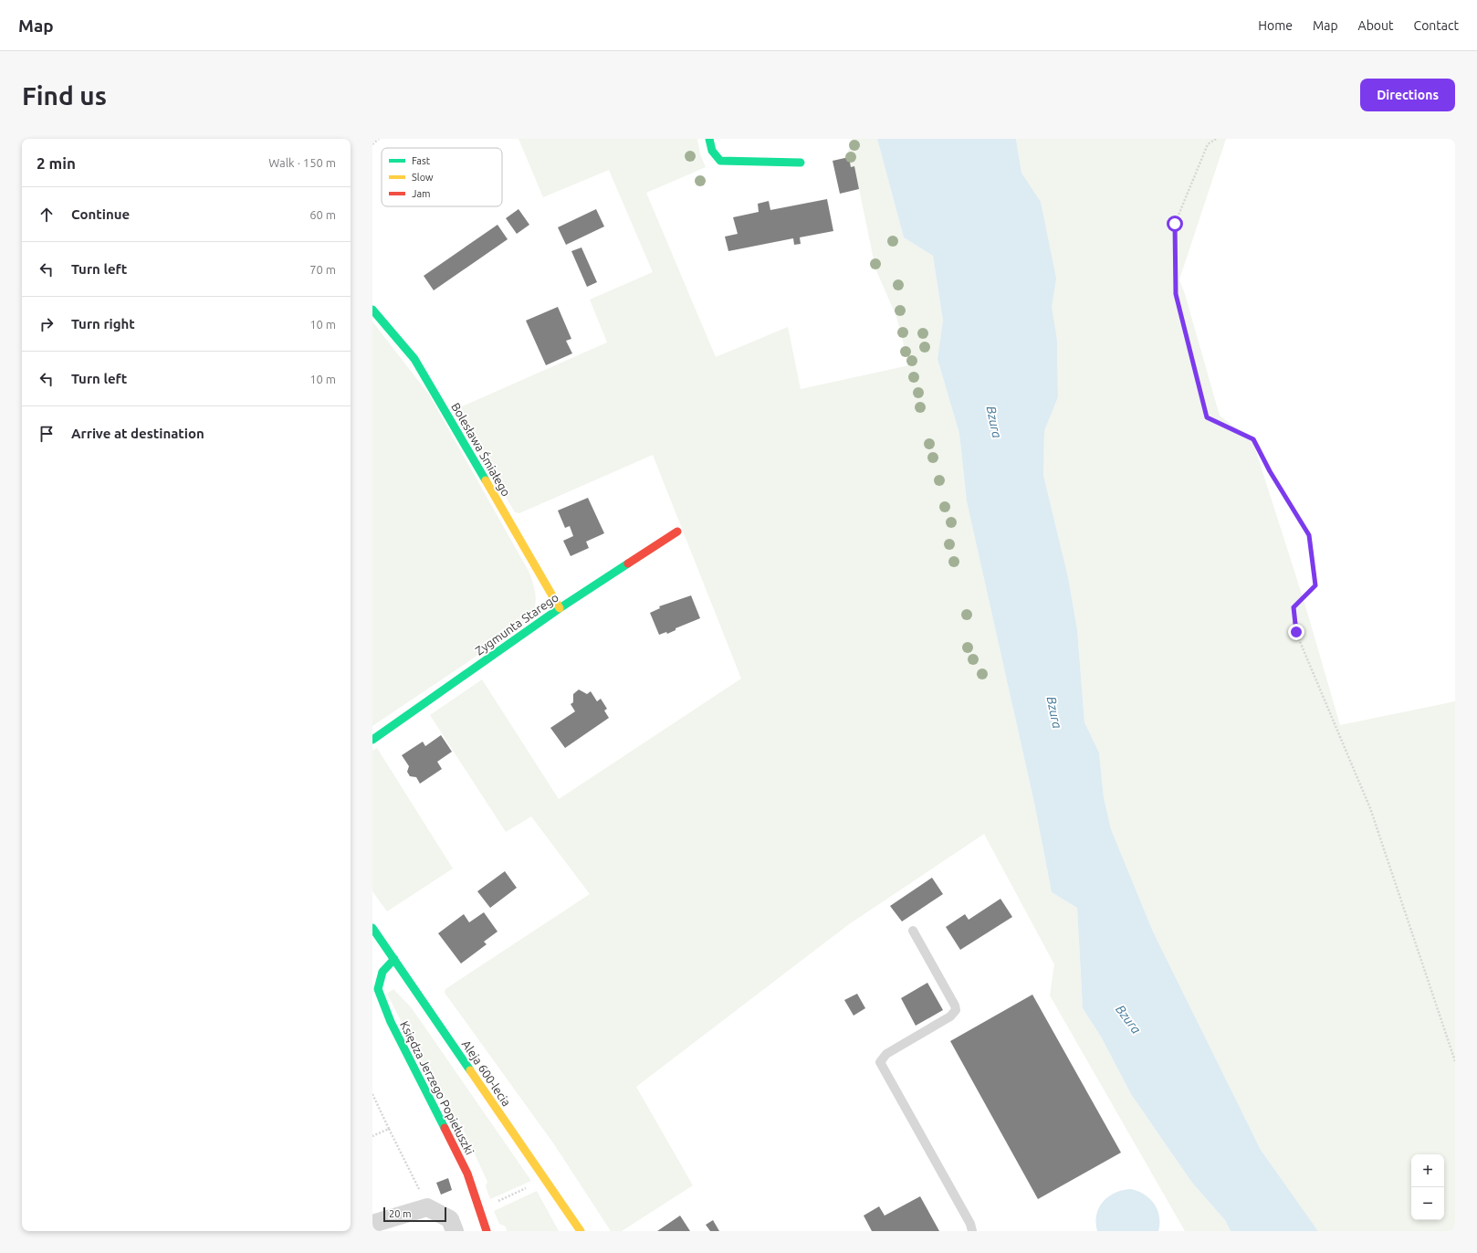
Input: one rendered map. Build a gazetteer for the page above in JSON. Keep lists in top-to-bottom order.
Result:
{
  "streets": {
    "street": [
      "Bolesława Śmiałego",
      "Zygmunta Starego",
      "Aleja 600-lecia",
      "Księdza Jerzego Popiełuszki"
    ]
  },
  "crossings": [
    ["Bolesława Śmiałego", "Zygmunta Starego"],
    ["Aleja 600-lecia", "Księdza Jerzego Popiełuszki"]
  ],
  "water": ["Bzura"],
  "legend": ["Fast", "Slow", "Jam"],
  "scale_bar": "20 m",
  "page": {
    "header": "Map",
    "nav": [
      "Home",
      "Map",
      "About",
      "Contact"
    ],
    "buttons": "Directions",
    "title": "Find us",
    "heading": ["2 min", "Walk · 150 m"],
    "list": [
      ["Continue", "60 m"],
      ["Turn left", "70 m"],
      ["Turn right", "10 m"],
      ["Turn left", "10 m"],
      "Arrive at destination"
    ],
    "map_buttons": ["+", "−"],
    "scale": "20 m"
  }
}
